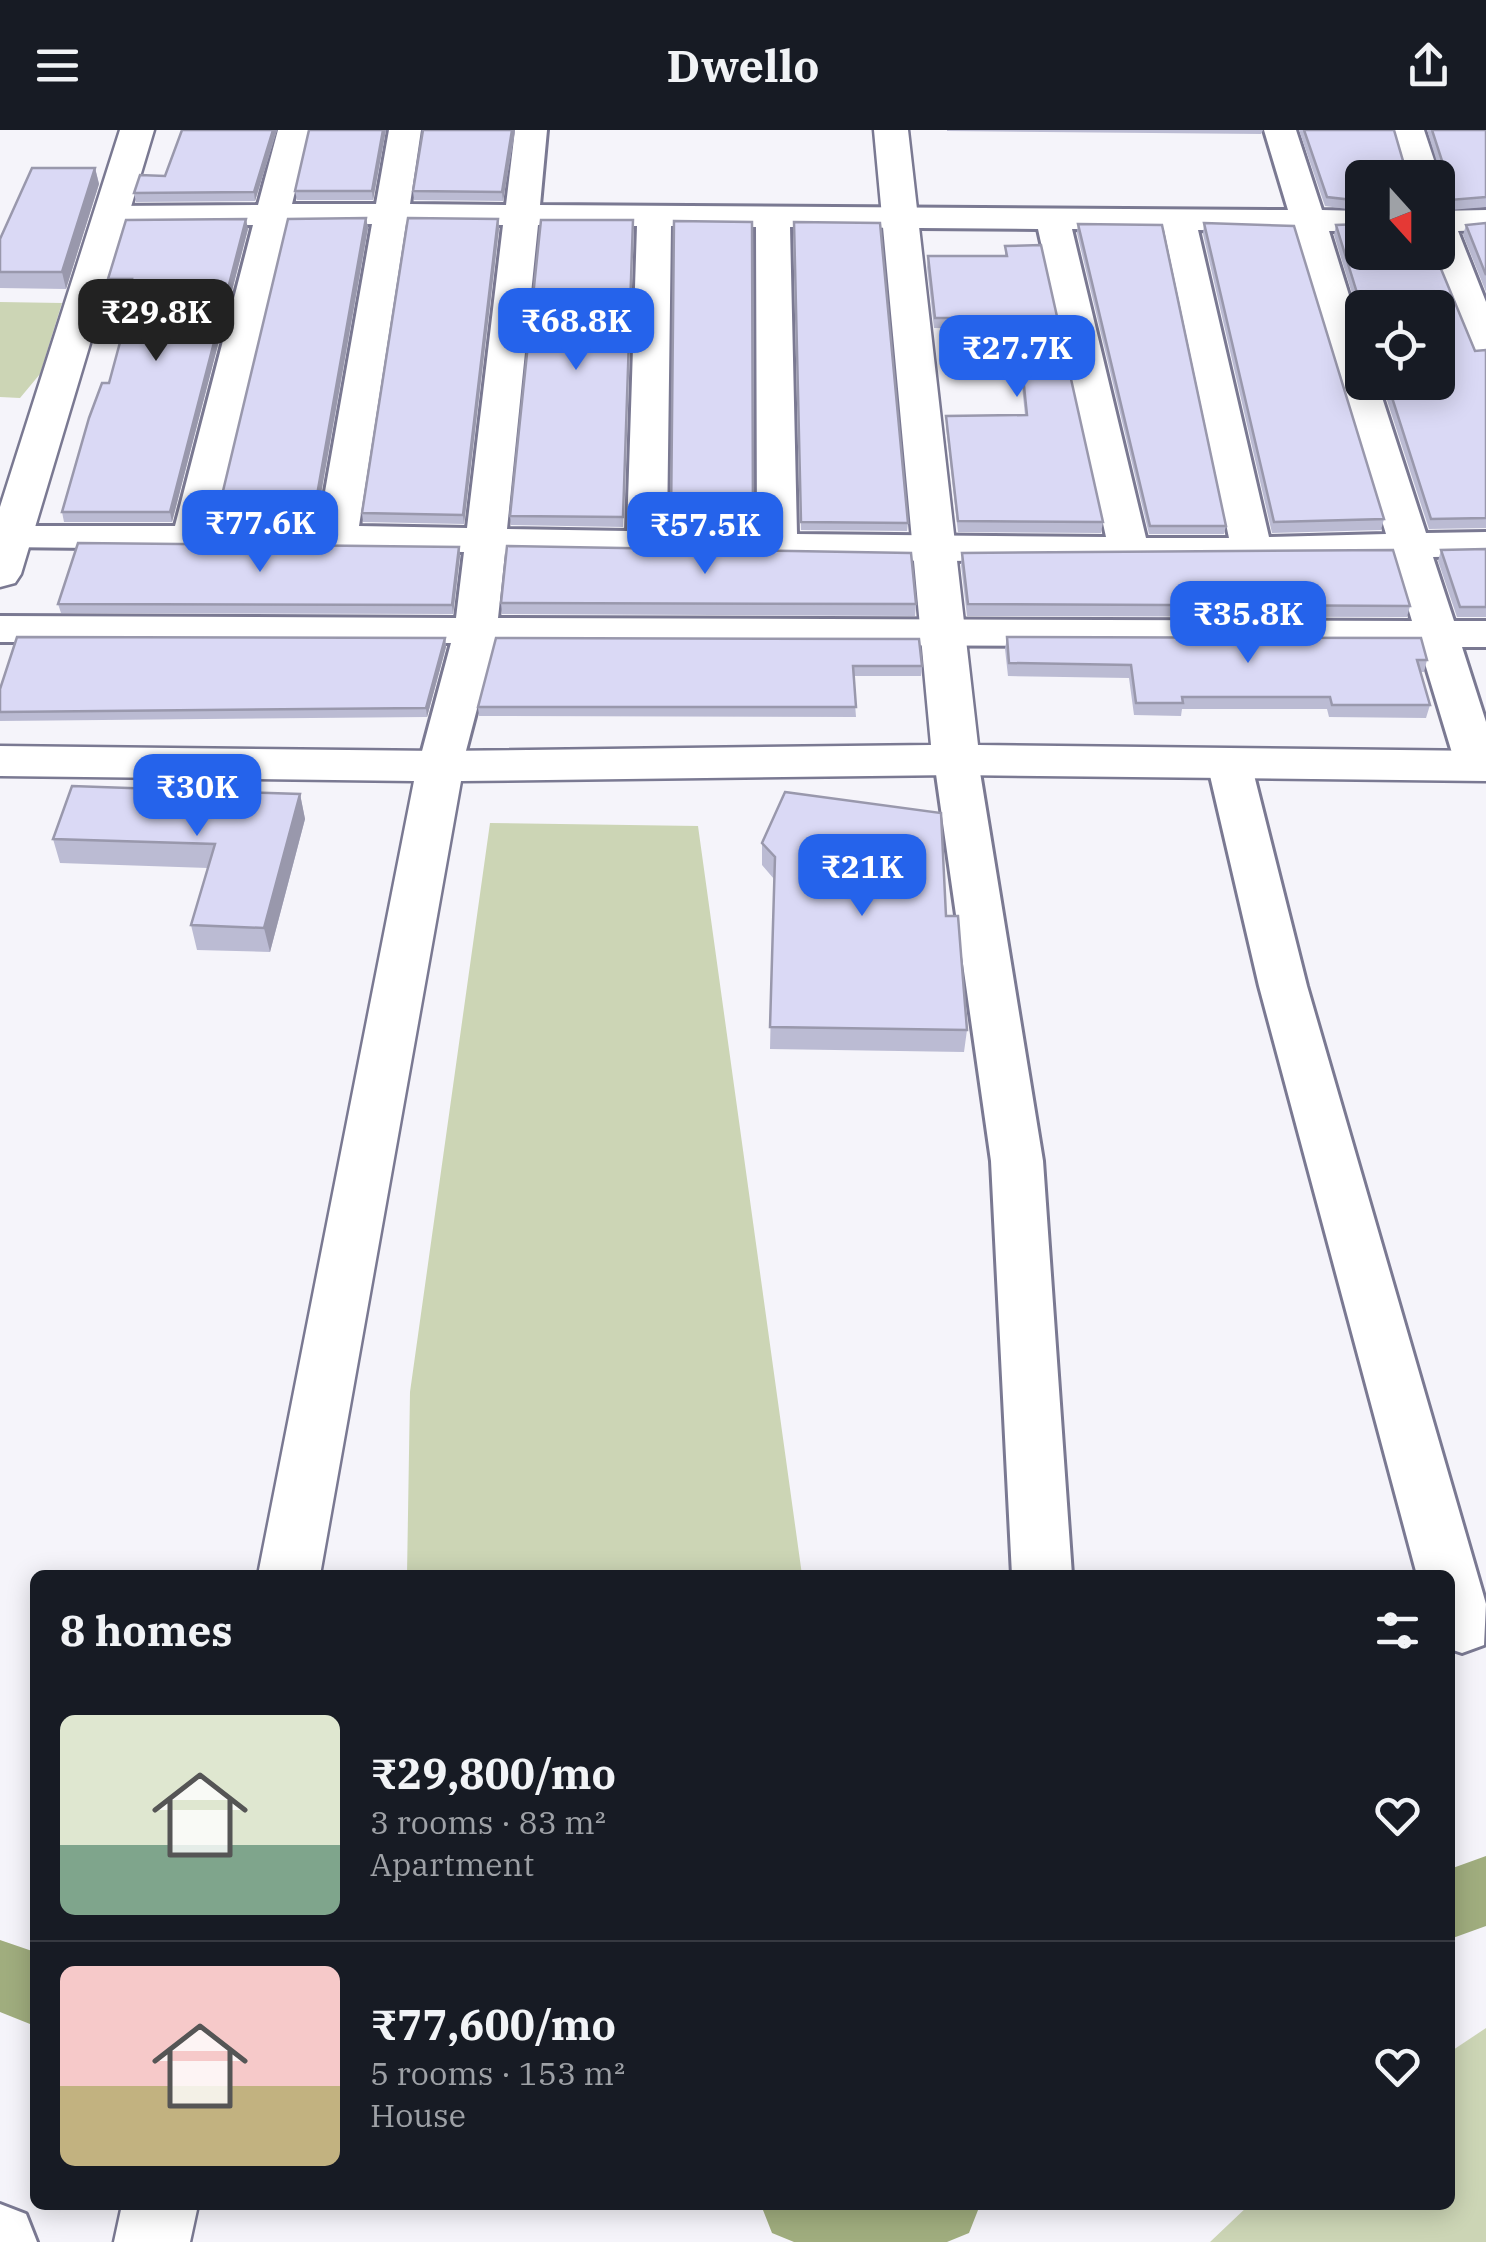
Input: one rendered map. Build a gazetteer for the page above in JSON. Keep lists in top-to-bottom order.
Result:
{
  "north": "bottom",
  "page": {
    "header": "Dwello",
    "price": [
      "₹29.8K",
      "₹68.8K",
      "₹27.7K",
      "₹77.6K",
      "₹57.5K",
      "₹35.8K",
      "₹30K",
      "₹21K"
    ],
    "heading": "8 homes",
    "list": [
      {
        "name": "₹29,800/mo",
        "note": "3 rooms · 83 m² · Apartment"
      },
      {
        "name": "₹77,600/mo",
        "note": "5 rooms · 153 m² · House"
      }
    ]
  }
}
